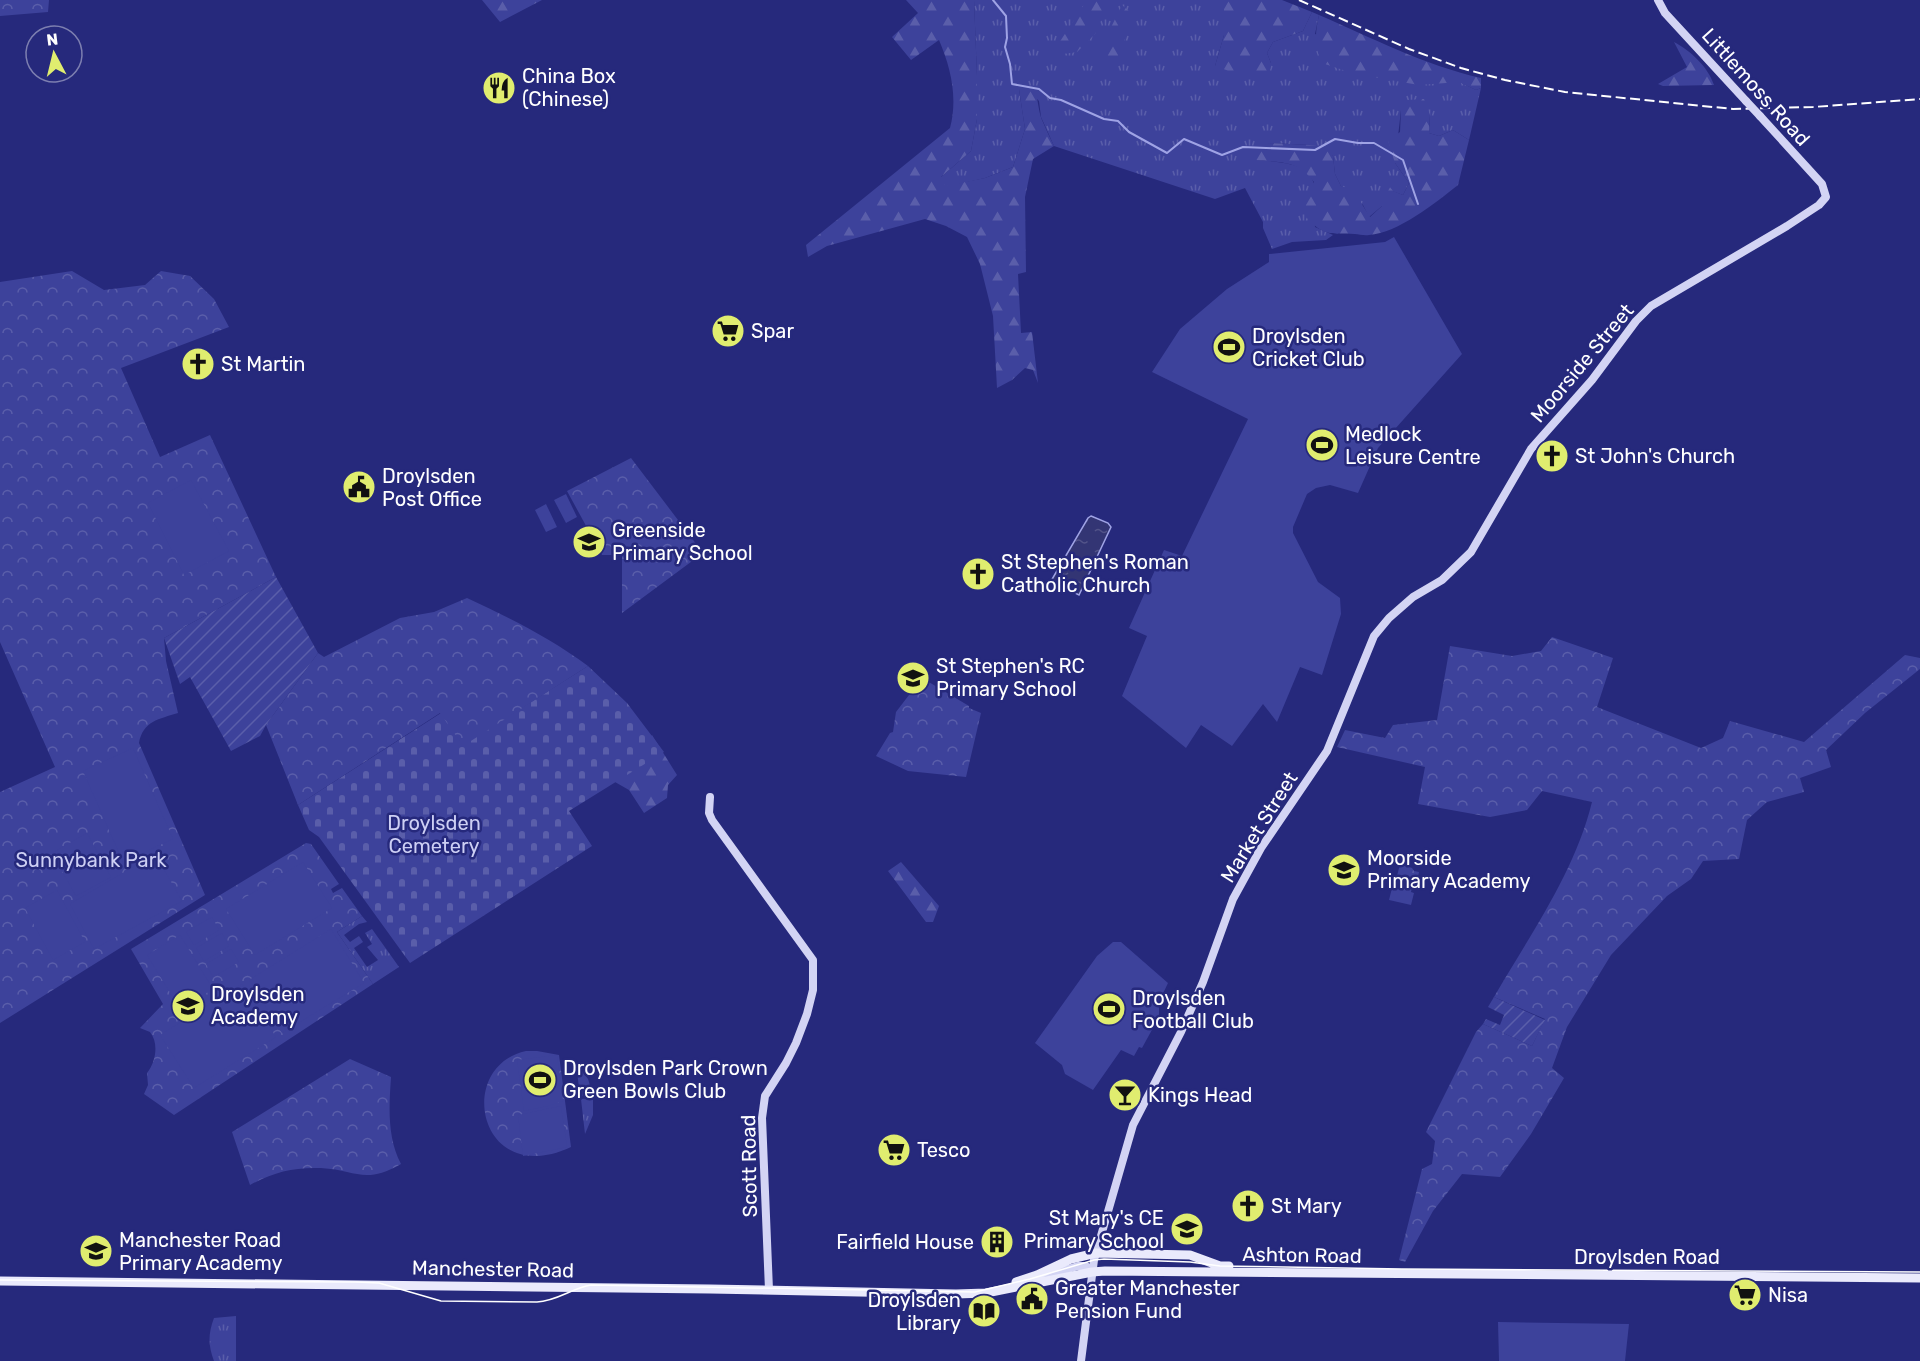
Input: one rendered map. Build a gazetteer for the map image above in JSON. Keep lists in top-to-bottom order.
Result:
{
  "streets": {
    "main road": ["Ashton Road", "Droylsden Road", "Manchester Road"],
    "street": [
      "Littlemoss Road",
      "Moorside Street",
      "Market Street",
      "Scott Road"
    ]
  },
  "crossings": [
    ["Littlemoss Road", "Moorside Street"],
    ["Moorside Street", "Market Street"],
    ["Market Street", "Ashton Road"],
    ["Market Street", "Manchester Road"],
    ["Scott Road", "Manchester Road"],
    ["Ashton Road", "Droylsden Road"],
    ["Ashton Road", "Manchester Road"]
  ],
  "parks": ["Droylsden Cemetery", "Sunnybank Park"],
  "places": {
    "restaurant": ["China Box (Chinese)"],
    "supermarket": ["Spar", "Tesco", "Nisa"],
    "sports": [
      "Droylsden Cricket Club",
      "Medlock Leisure Centre",
      "Droylsden Football Club",
      "Droylsden Park Crown Green Bowls Club"
    ],
    "church": [
      "St Martin",
      "St John's Church",
      "St Stephen's Roman Catholic Church",
      "St Mary"
    ],
    "public building": ["Droylsden Post Office", "Greater Manchester Pension Fund"],
    "school or university": [
      "Greenside Primary School",
      "St Stephen's RC Primary School",
      "Moorside Primary Academy",
      "Droylsden Academy",
      "St Mary's CE Primary School",
      "Manchester Road Primary Academy"
    ],
    "bar": ["Kings Head"],
    "building": ["Fairfield House"],
    "library": ["Droylsden Library"]
  },
  "north": "top"
}
